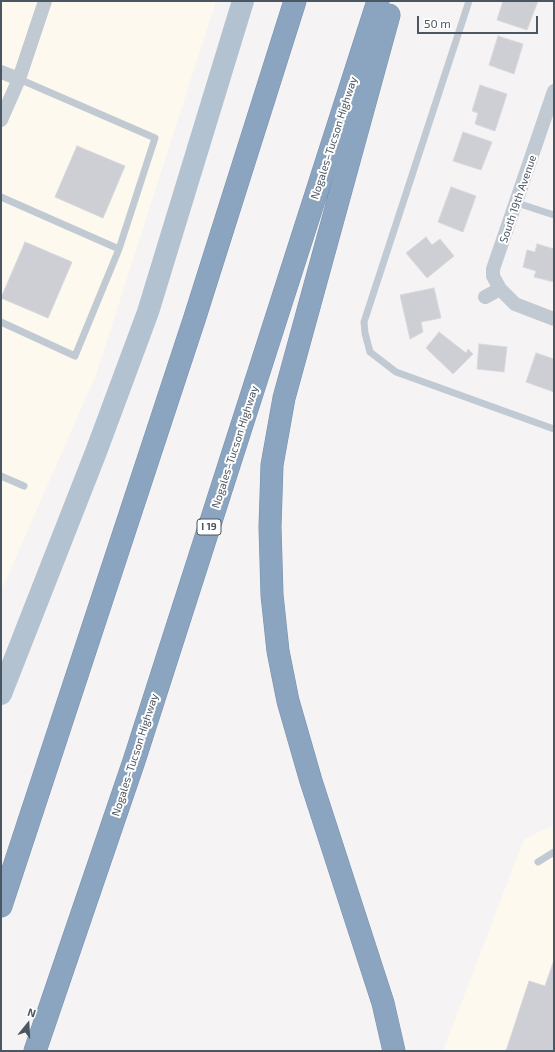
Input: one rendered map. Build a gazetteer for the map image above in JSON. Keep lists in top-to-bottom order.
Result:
{
  "streets": {
    "highway": ["Nogales–Tucson Highway", "I 19"],
    "street": ["South 19th Avenue"]
  },
  "scale_bar": "50 m",
  "north": "top"
}
